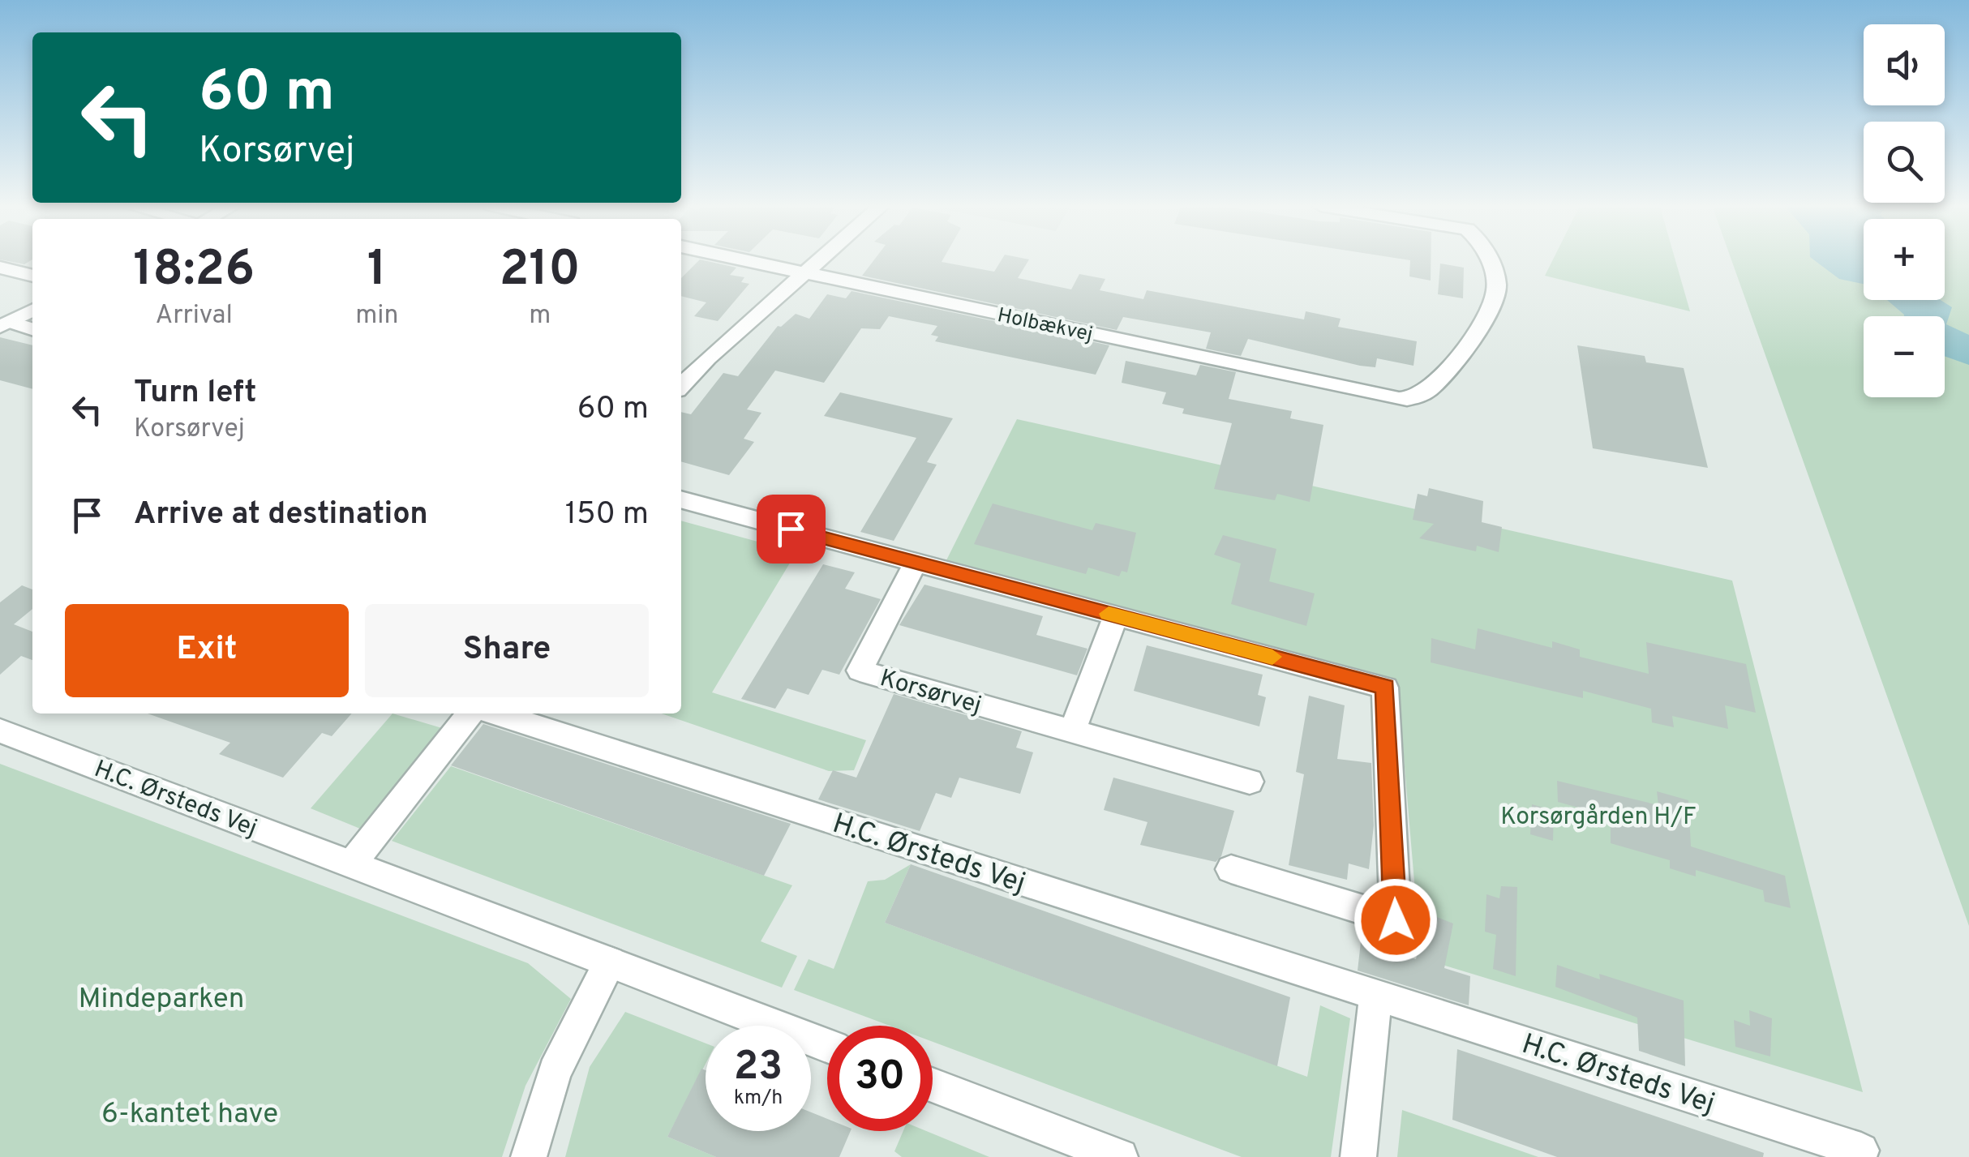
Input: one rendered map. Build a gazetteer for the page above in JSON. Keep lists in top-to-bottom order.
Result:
{
  "streets": {
    "street": ["Holbækvej", "Korsørvej", "H.C. Ørsteds Vej"]
  },
  "parks": ["Korsørgården H/F", "Mindeparken", "6-kantet have"],
  "page": {
    "map_buttons": ["+", "−"],
    "turn": ["60 m", "Korsørvej"],
    "eta": [
      "18:26",
      "Arrival",
      "1",
      "min",
      "210",
      "m"
    ],
    "list": [
      {
        "name": "Turn left",
        "note": "Korsørvej",
        "value": "60 m"
      },
      {
        "name": "Arrive at destination",
        "value": "150 m"
      }
    ],
    "buttons": ["Exit", "Share"],
    "speed": "23 km/h",
    "limit": "30"
  }
}
